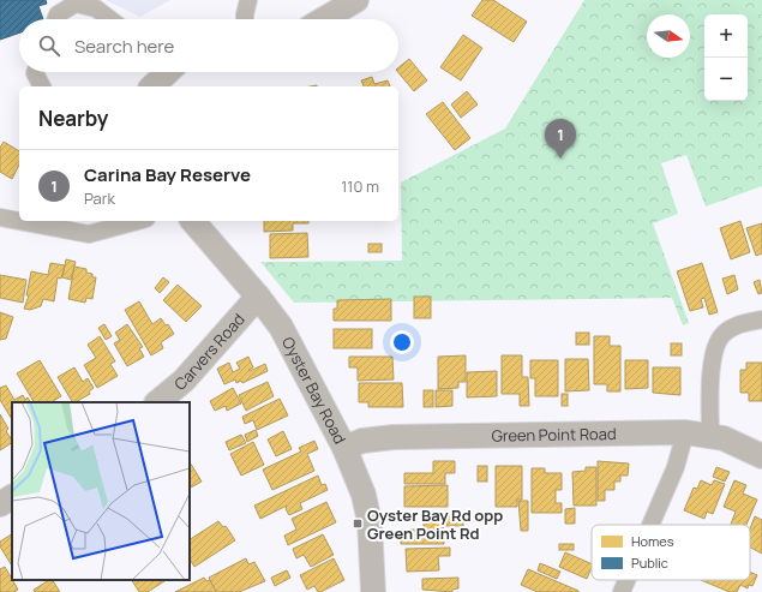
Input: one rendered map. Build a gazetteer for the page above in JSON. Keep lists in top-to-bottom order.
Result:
{
  "streets": {
    "street": ["Carvers Road", "Oyster Bay Road", "Green Point Road"]
  },
  "crossings": [
    ["Carvers Road", "Oyster Bay Road"],
    ["Oyster Bay Road", "Green Point Road"]
  ],
  "places": {
    "transit": ["Oyster Bay Rd opp Green Point Rd"]
  },
  "legend": ["Homes", "Public"],
  "north": "right",
  "page": {
    "map_buttons": ["+", "−"],
    "search": "Search here",
    "heading": "Nearby",
    "pins": "1",
    "list": [
      {
        "mark": "1",
        "name": "Carina Bay Reserve",
        "note": "Park",
        "value": "110 m"
      }
    ]
  }
}
